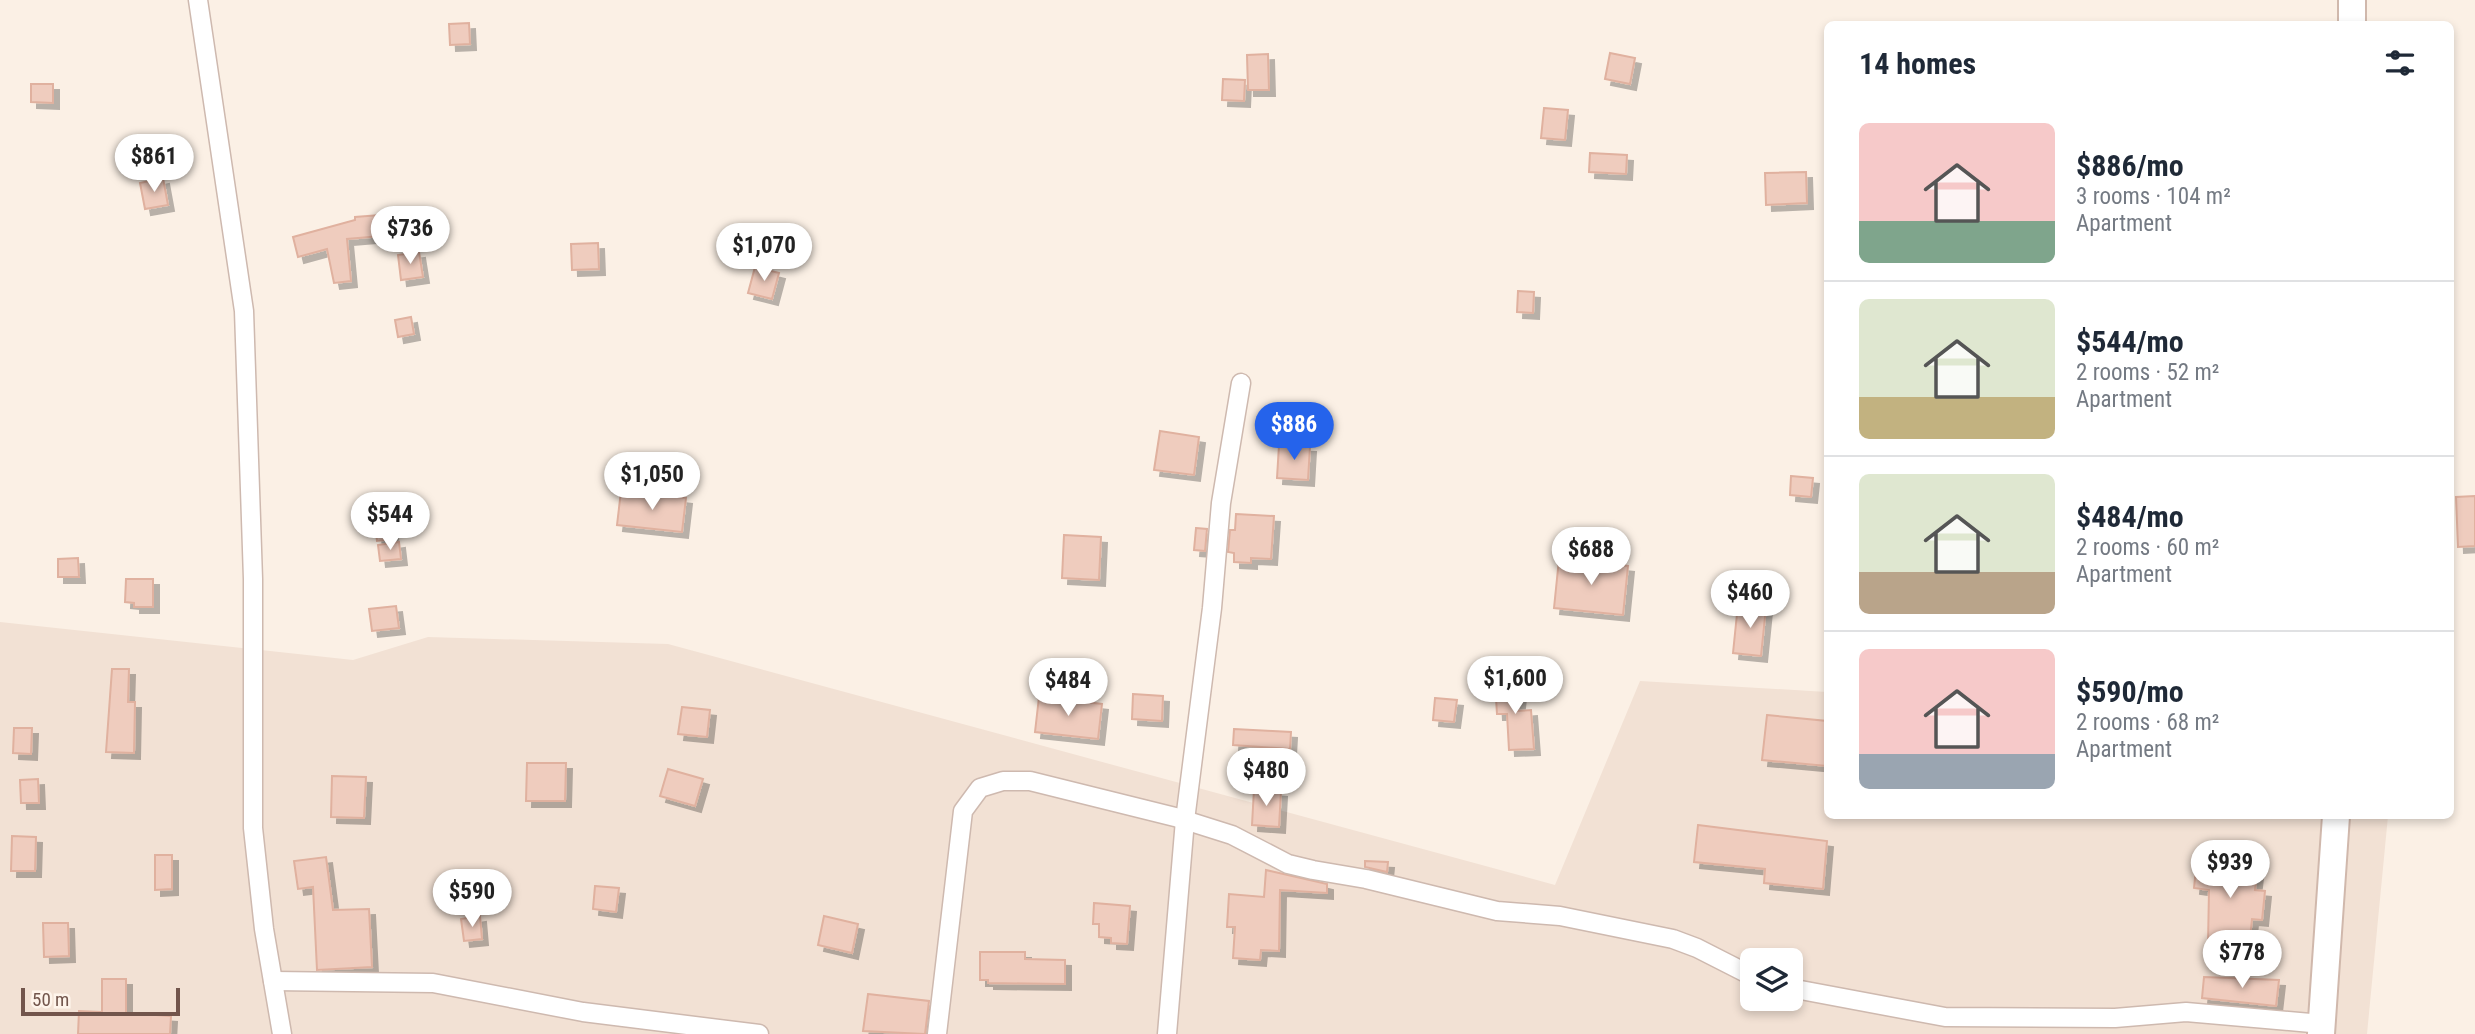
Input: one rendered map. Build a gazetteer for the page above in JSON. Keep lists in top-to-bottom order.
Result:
{
  "scale_bar": "50 m",
  "page": {
    "heading": "14 homes",
    "list": [
      {
        "name": "$886/mo",
        "note": "3 rooms · 104 m² · Apartment"
      },
      {
        "name": "$544/mo",
        "note": "2 rooms · 52 m² · Apartment"
      },
      {
        "name": "$484/mo",
        "note": "2 rooms · 60 m² · Apartment"
      },
      {
        "name": "$590/mo",
        "note": "2 rooms · 68 m² · Apartment"
      }
    ],
    "price": [
      "$861",
      "$736",
      "$1,070",
      "$886",
      "$1,050",
      "$544",
      "$688",
      "$460",
      "$1,600",
      "$484",
      "$480",
      "$939",
      "$590",
      "$778"
    ],
    "scale": "50 m"
  }
}
